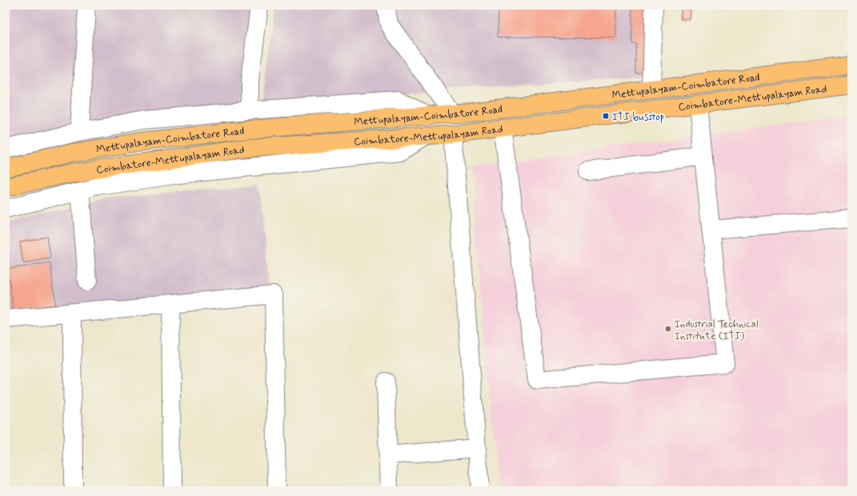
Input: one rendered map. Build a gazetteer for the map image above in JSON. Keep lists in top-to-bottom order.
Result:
{
  "streets": {
    "highway": ["Mettupalayam-Coimbatore Road", "Coimbatore-Mettupalayam Road"]
  },
  "places": {
    "transit": ["ITI busstop"],
    "other": ["Industrial Technical Institute (ITI)"]
  }
}
